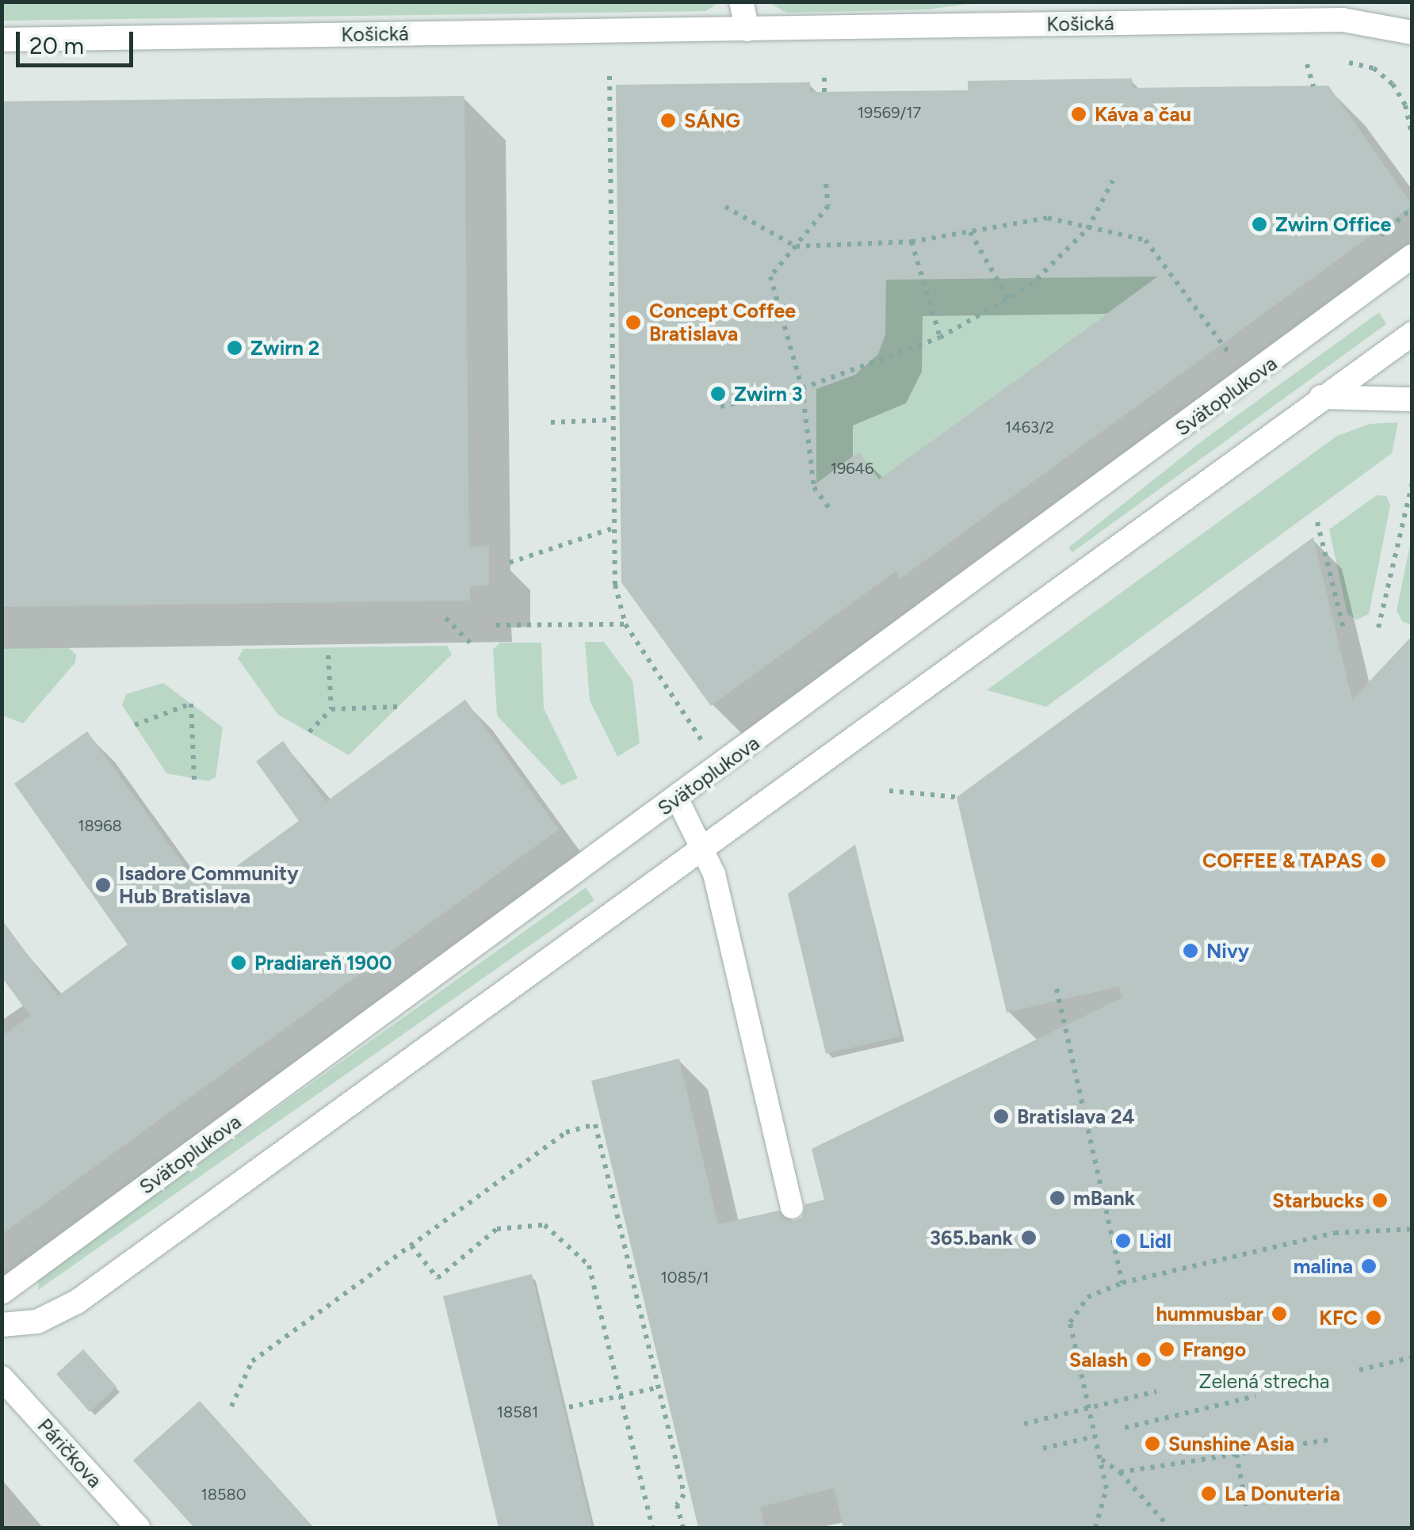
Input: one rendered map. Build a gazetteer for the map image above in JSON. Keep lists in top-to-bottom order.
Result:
{
  "streets": {
    "street": ["Košická", "Svätoplukova", "Páričkova"]
  },
  "parks": ["Zelená strecha"],
  "places": [
    "Káva a čau",
    "SÁNG",
    "Zwirn Office",
    "Concept Coffee Bratislava",
    "Zwirn 2",
    "Zwirn 3",
    "COFFEE & TAPAS",
    "Isadore Community Hub Bratislava",
    "Nivy",
    "Pradiareň 1900",
    "Bratislava 24",
    "mBank",
    "Starbucks",
    "365.bank",
    "Lidl",
    "malina",
    "hummusbar",
    "KFC",
    "Frango",
    "Salash",
    "Sunshine Asia",
    "La Donuteria"
  ],
  "house_numbers": [
    "19569/17",
    "1463/2",
    "19646",
    "18968",
    "1085/1",
    "18581",
    "18580"
  ],
  "scale_bar": "20 m"
}
